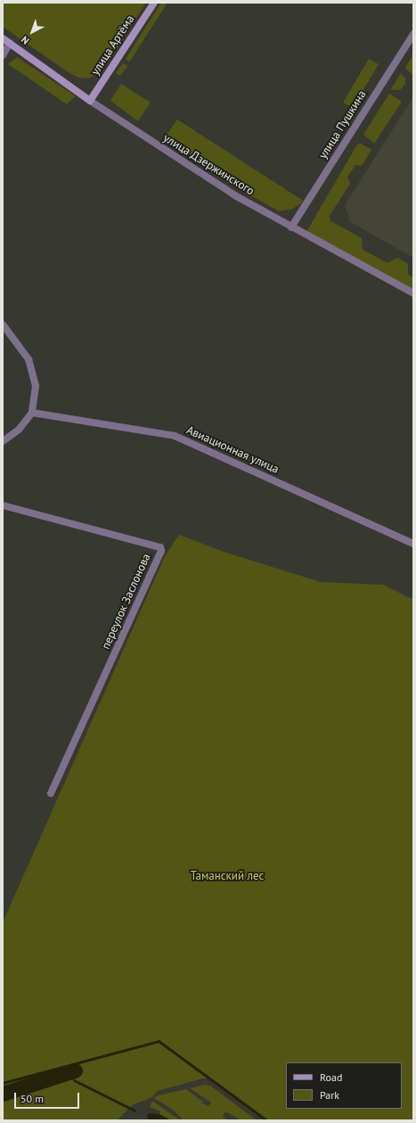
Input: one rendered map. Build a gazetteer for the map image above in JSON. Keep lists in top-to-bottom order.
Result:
{
  "streets": {
    "main road": ["улица Артёма", "улица Дзержинского"],
    "street": ["улица Пушкина", "Авиационная улица", "переулок Заслонова"]
  },
  "crossings": [
    ["улица Артёма", "улица Дзержинского"],
    ["улица Пушкина", "улица Дзержинского"]
  ],
  "parks": ["Таманский лес"],
  "legend": ["Road", "Park"],
  "scale_bar": "50 m",
  "north": "bottom left"
}
